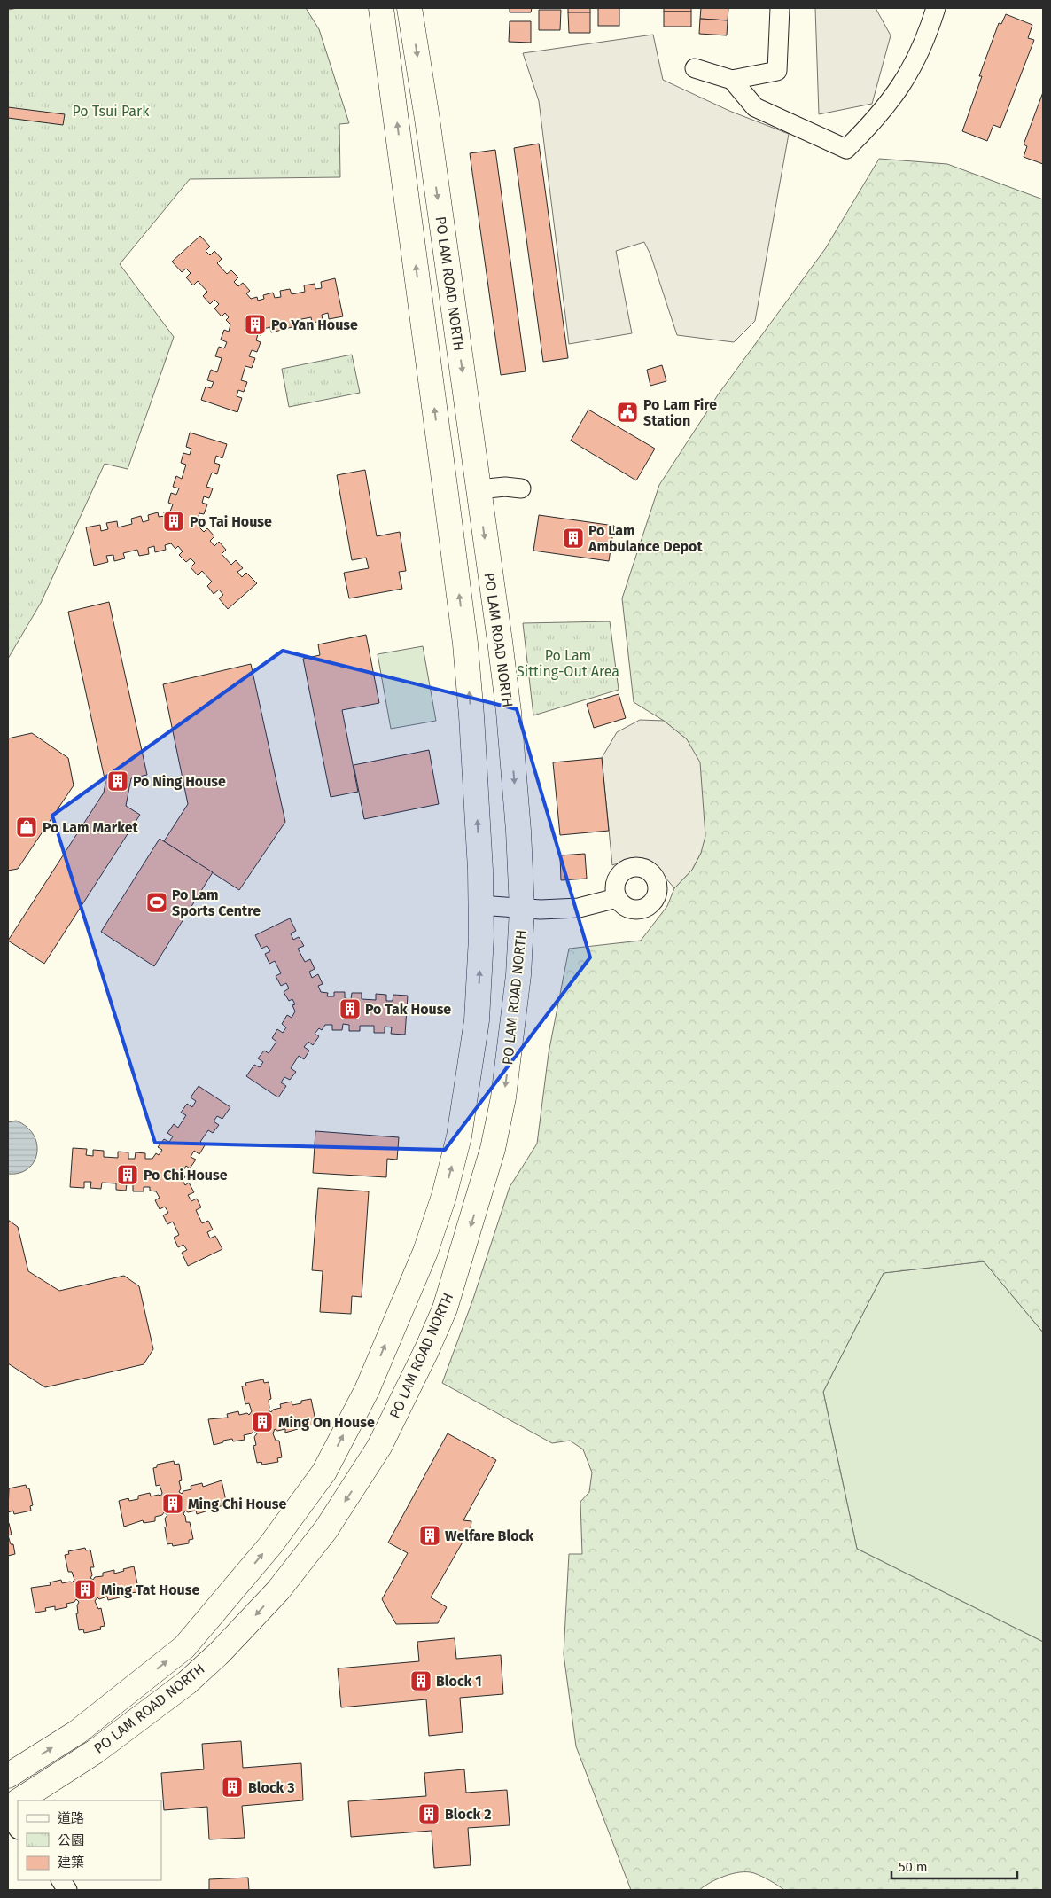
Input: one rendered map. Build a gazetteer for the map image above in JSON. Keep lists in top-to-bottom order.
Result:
{
  "streets": {
    "main road": ["PO LAM ROAD NORTH"]
  },
  "parks": ["Po Tsui Park", "Po Lam Sitting-Out Area"],
  "places": {
    "building": [
      "Po Yan House",
      "Po Tai House",
      "Po Lam Ambulance Depot",
      "Po Ning House",
      "Po Tak House",
      "Po Chi House",
      "Ming On House",
      "Ming Chi House",
      "Welfare Block",
      "Ming Tat House",
      "Block 1",
      "Block 3",
      "Block 2"
    ],
    "public building": ["Po Lam Fire Station"],
    "shop": ["Po Lam Market"],
    "sports": ["Po Lam Sports Centre"]
  },
  "legend": ["道路", "公園", "建築"],
  "scale_bar": "50 m"
}
